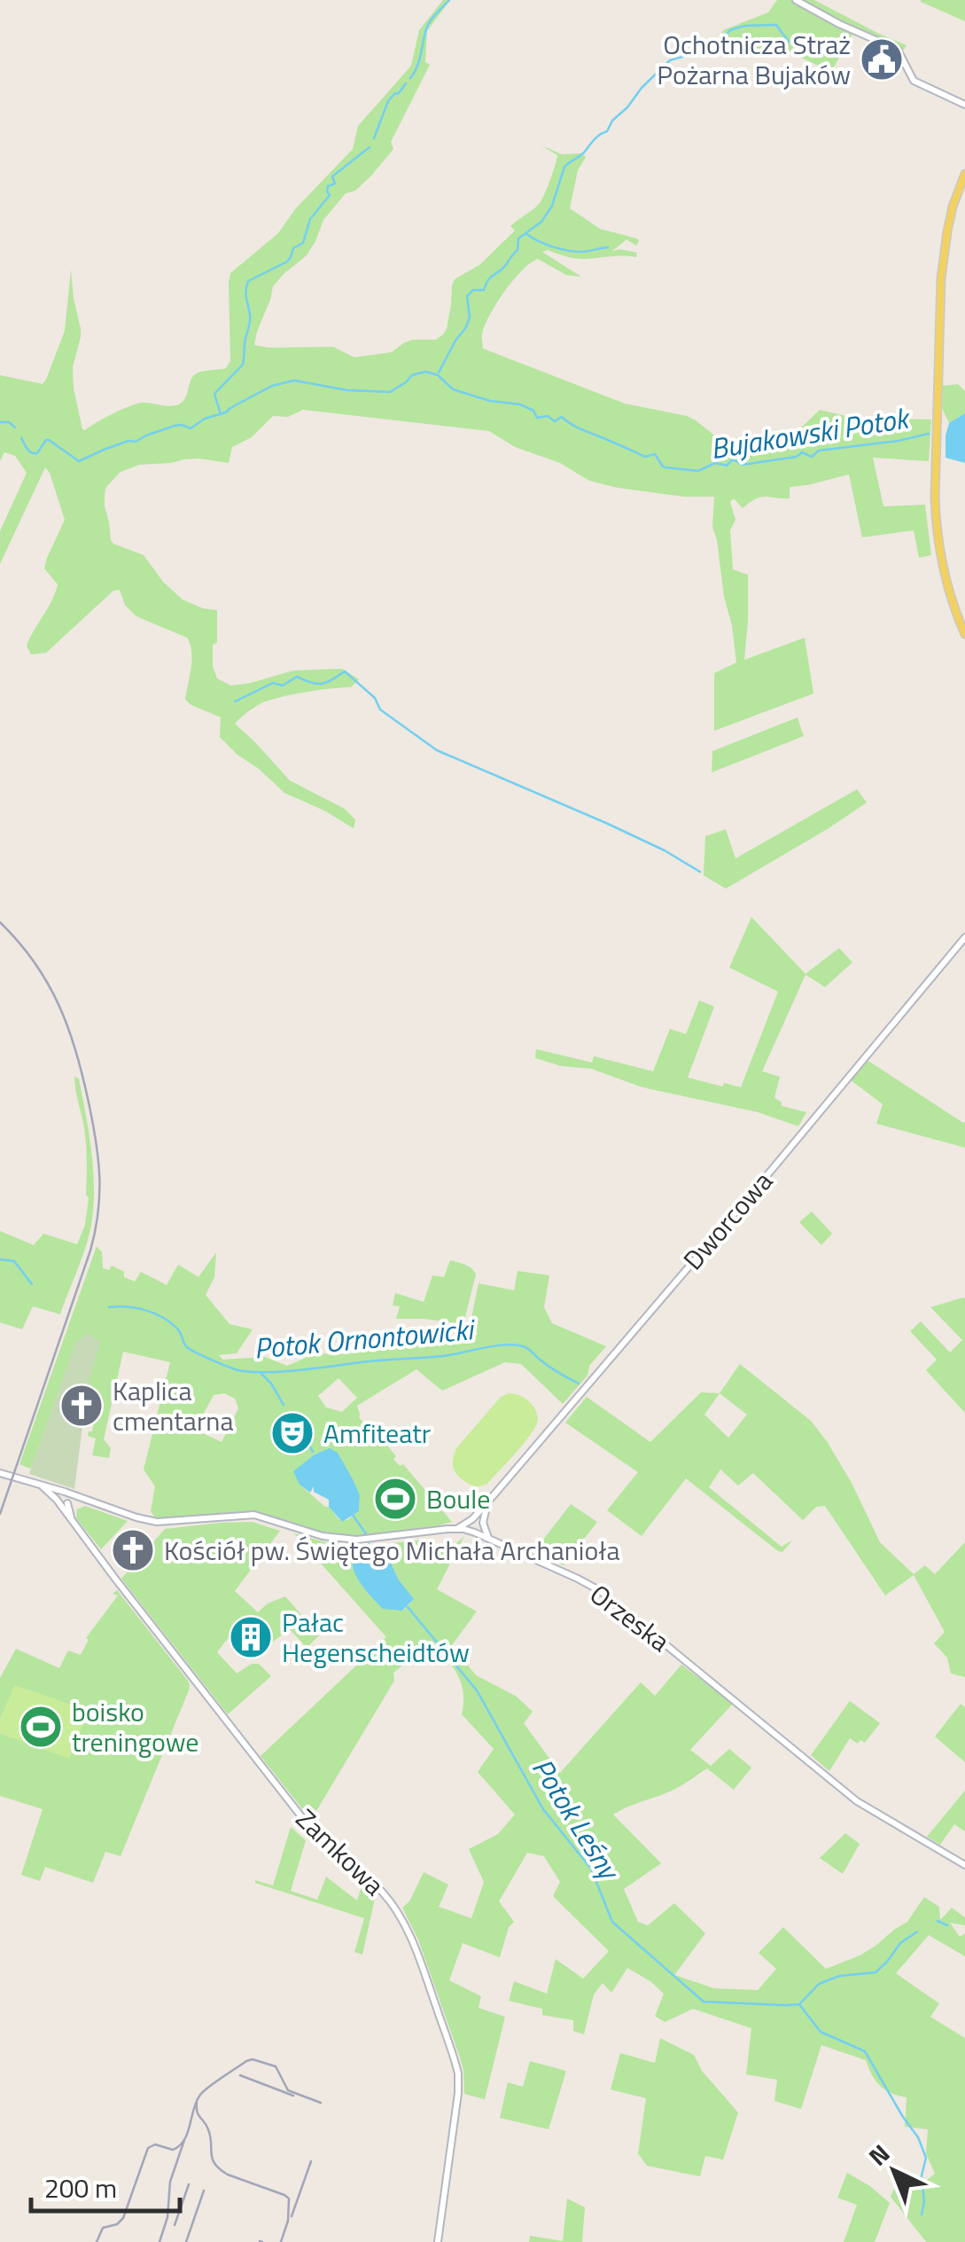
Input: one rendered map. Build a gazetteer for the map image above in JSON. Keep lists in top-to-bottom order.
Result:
{
  "streets": {
    "street": ["Dworcowa", "Orzeska", "Zamkowa"]
  },
  "crossings": [
    ["Dworcowa", "Orzeska"],
    ["Orzeska", "Zamkowa"]
  ],
  "water": ["Bujakowski Potok", "Potok Ornontowicki", "Potok Leśny"],
  "places": {
    "public building": ["Ochotnicza Straż Pożarna Bujaków"],
    "church": ["Kaplica cmentarna", "Kościół pw. Świętego Michała Archanioła"],
    "theatre": ["Amfiteatr"],
    "sports": ["Boule", "boisko treningowe"],
    "building": ["Pałac Hegenscheidtów"]
  },
  "scale_bar": "200 m",
  "north": "top left"
}
